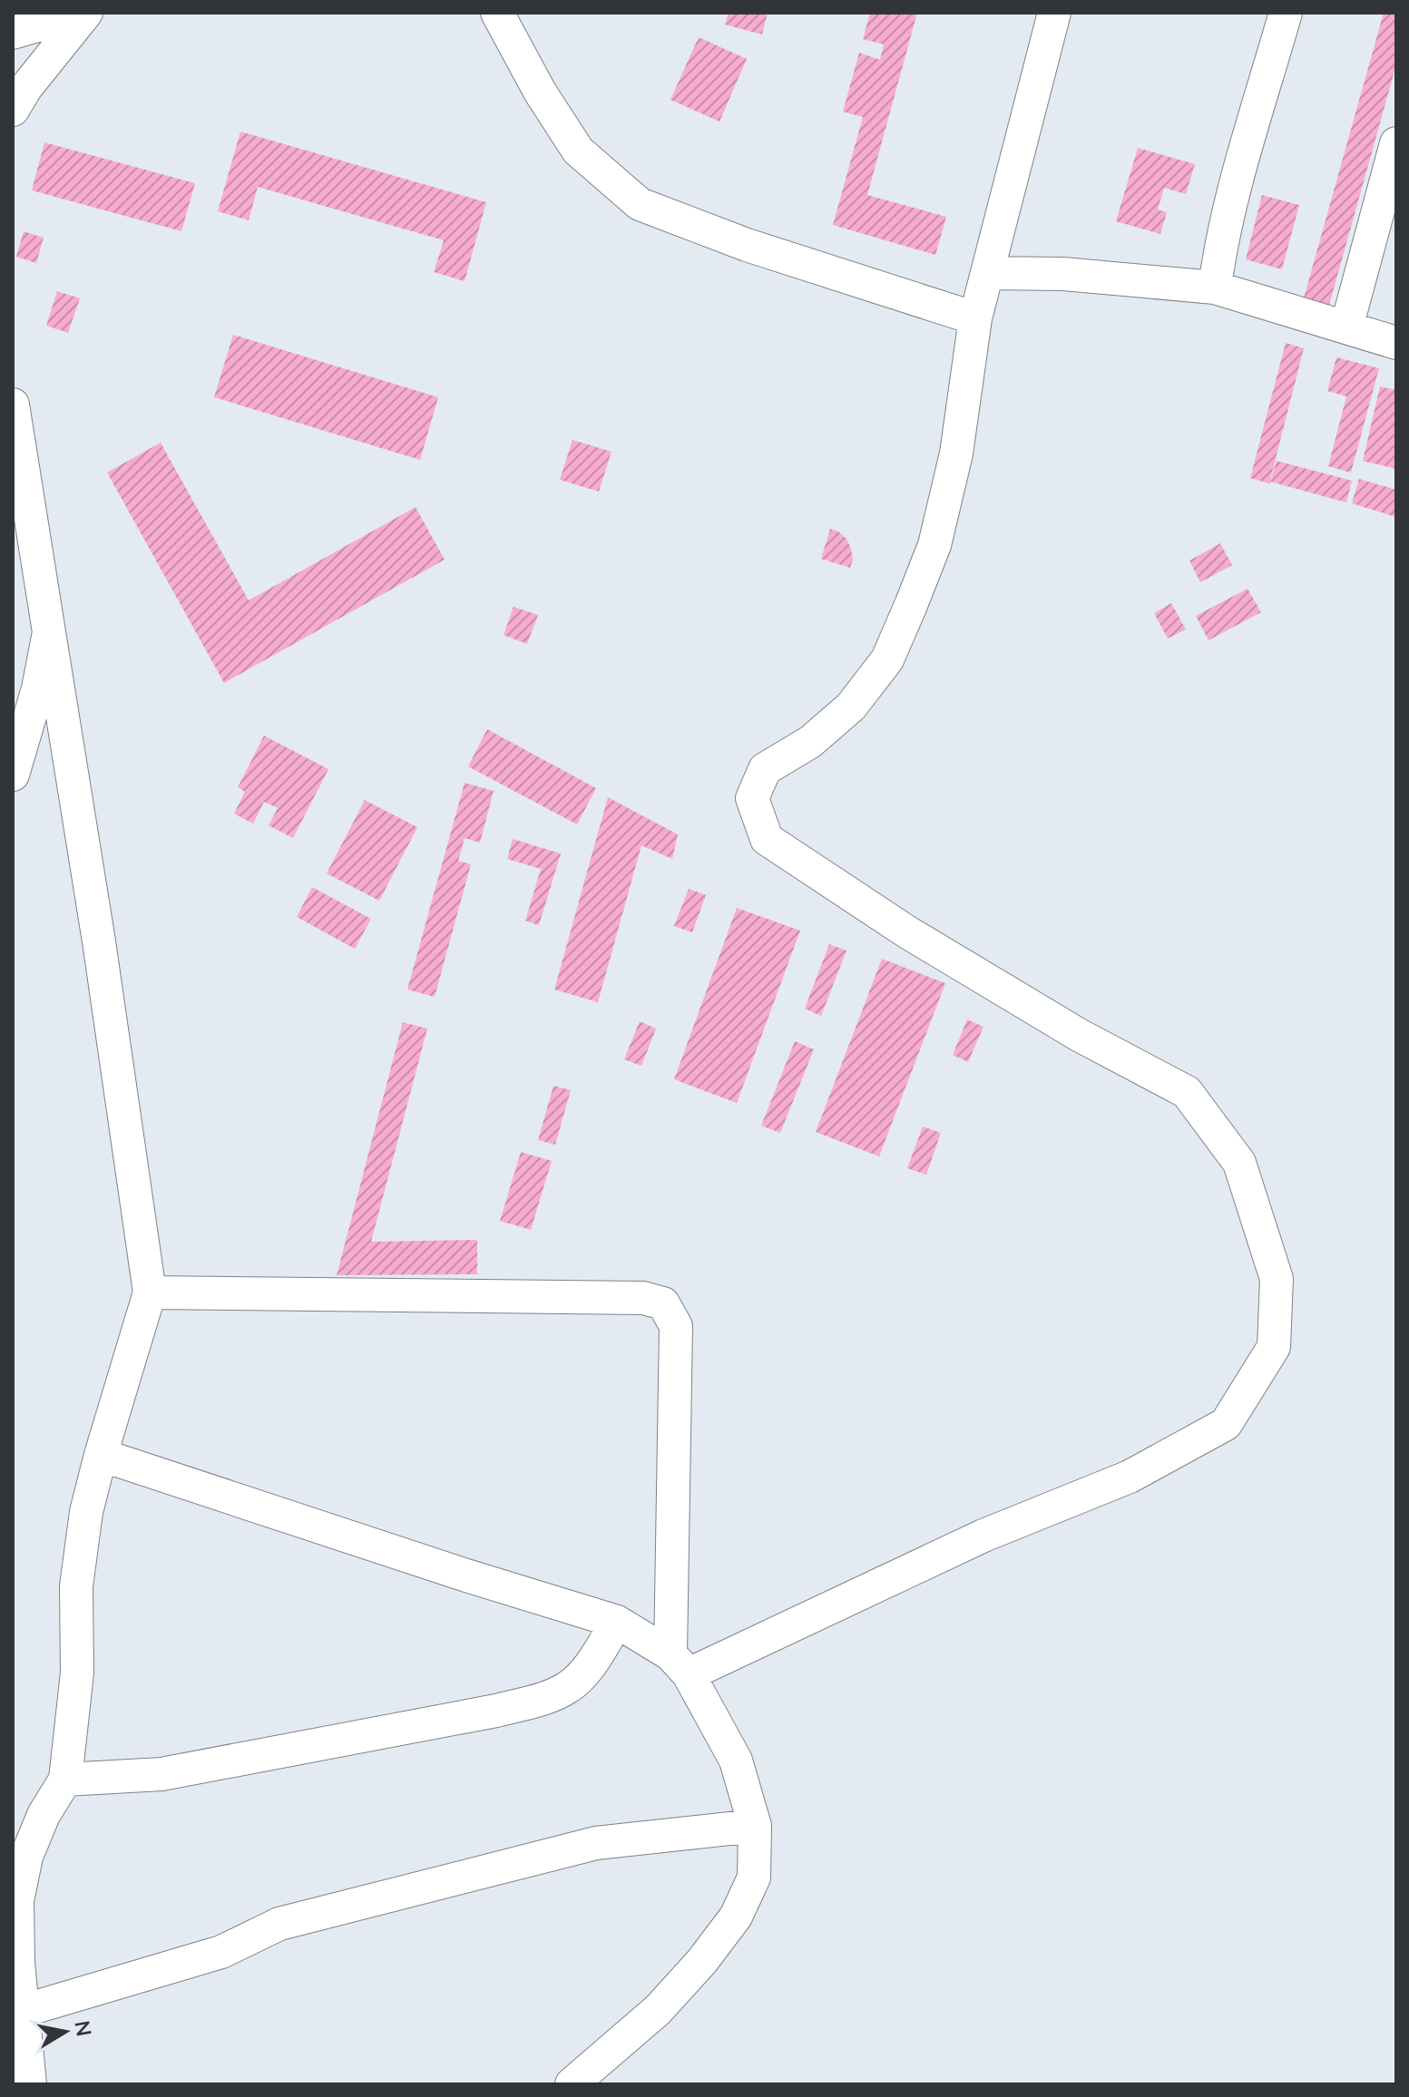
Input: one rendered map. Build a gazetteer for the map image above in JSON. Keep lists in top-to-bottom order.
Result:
{
  "north": "right"
}
